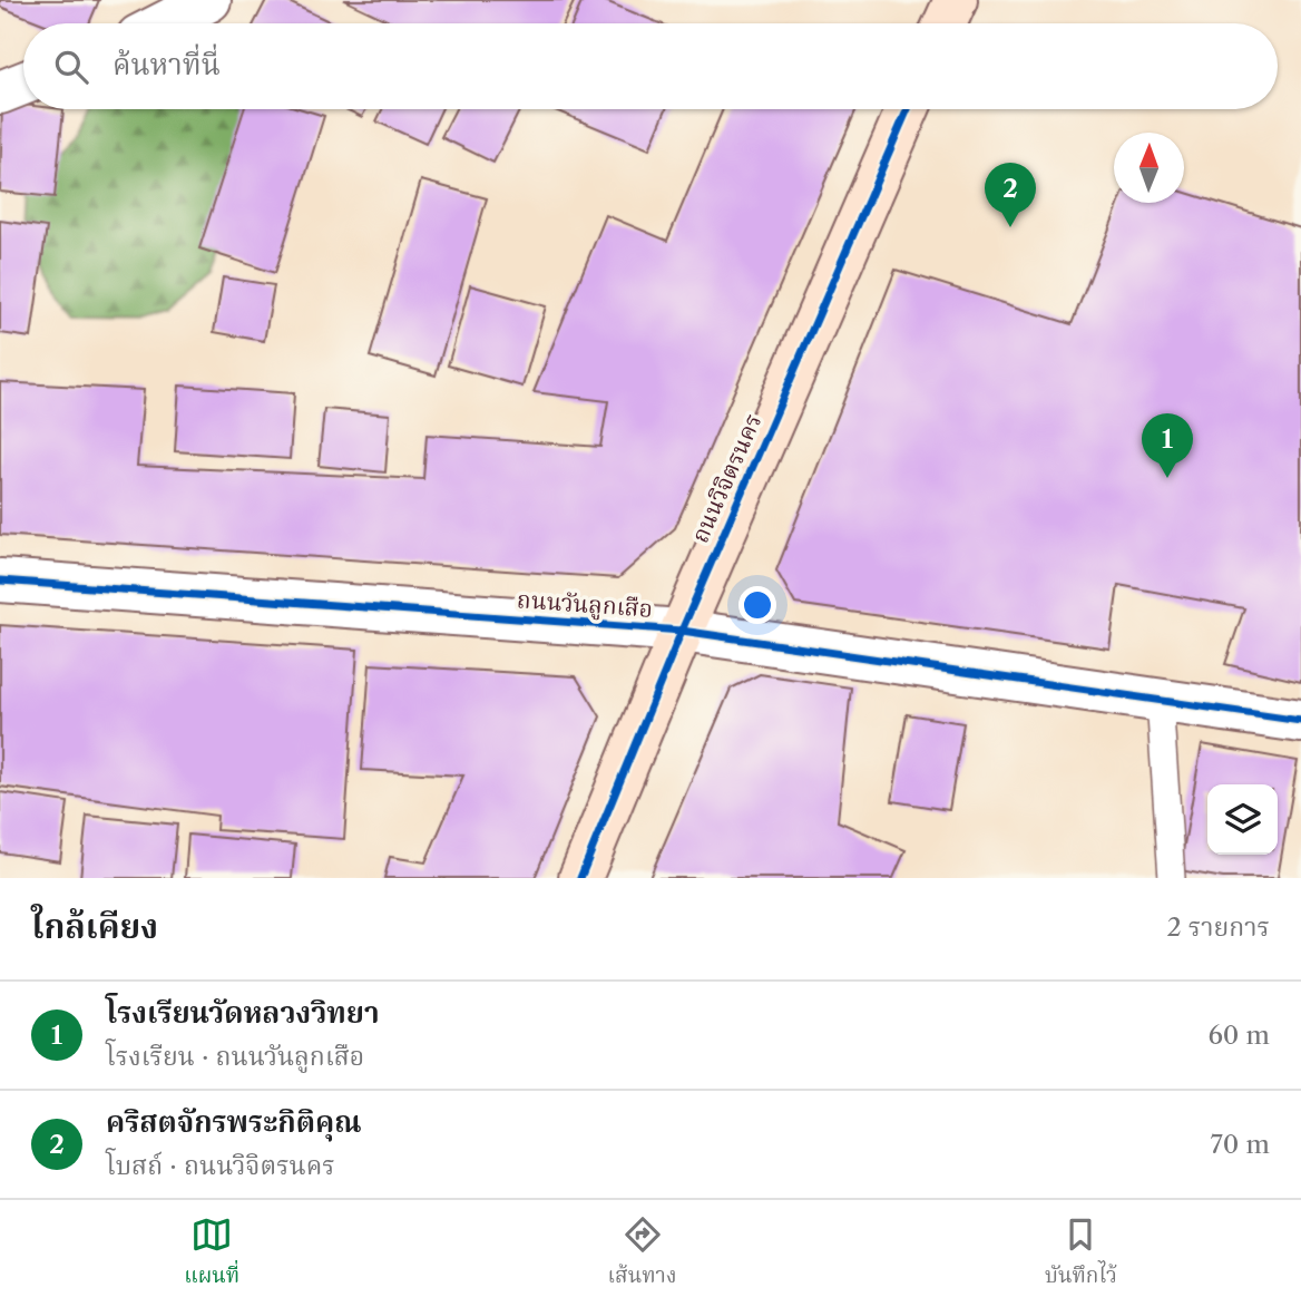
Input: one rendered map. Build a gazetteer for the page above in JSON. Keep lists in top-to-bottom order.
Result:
{
  "streets": {
    "street": ["ถนนวิจิตรนคร", "ถนนวันลูกเสือ"]
  },
  "crossings": [
    ["ถนนวิจิตรนคร", "ถนนวันลูกเสือ"]
  ],
  "north": "top",
  "page": {
    "search": "ค้นหาที่นี่",
    "pins": ["2", "1"],
    "heading": ["ใกล้เคียง", "2 รายการ"],
    "list": [
      {
        "mark": "1",
        "name": "โรงเรียนวัดหลวงวิทยา",
        "note": "โรงเรียน · ถนนวันลูกเสือ",
        "value": "60 m"
      },
      {
        "mark": "2",
        "name": "คริสตจักรพระกิติคุณ",
        "note": "โบสถ์ · ถนนวิจิตรนคร",
        "value": "70 m"
      }
    ],
    "nav": ["แผนที่", "เส้นทาง", "บันทึกไว้"]
  }
}
